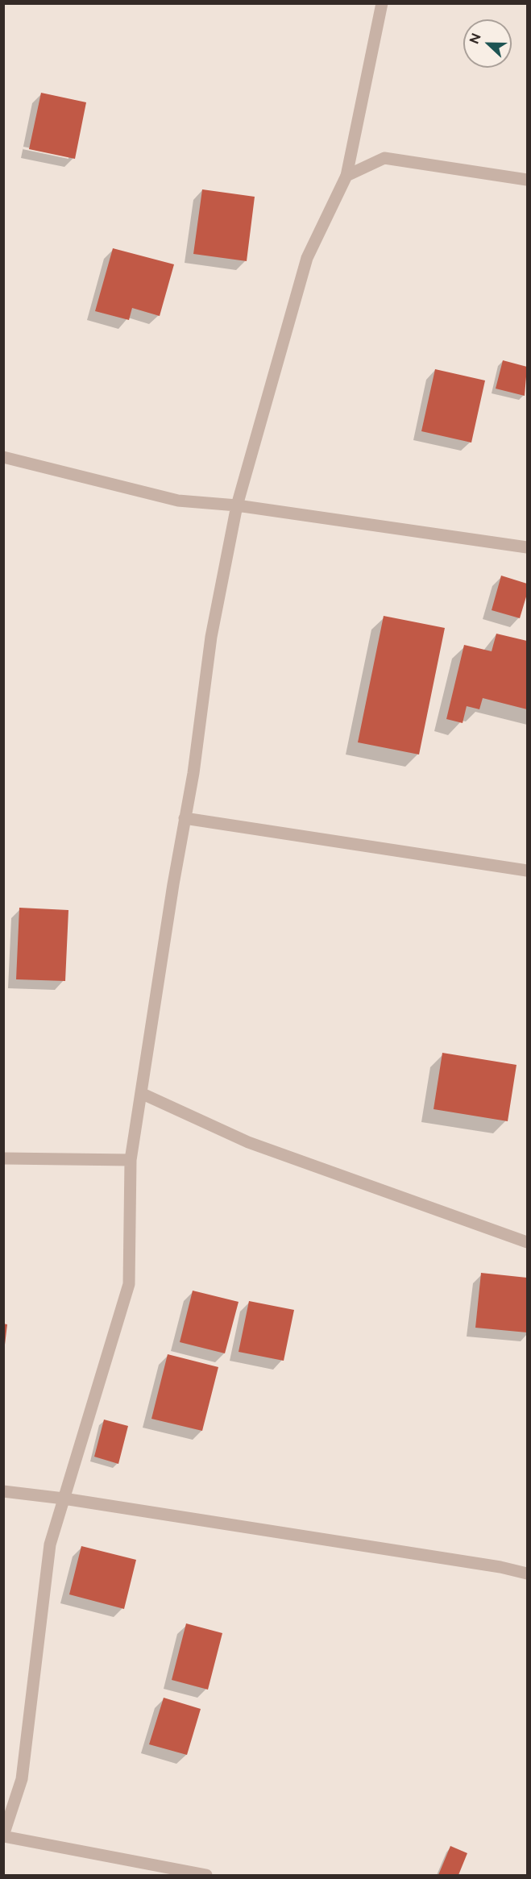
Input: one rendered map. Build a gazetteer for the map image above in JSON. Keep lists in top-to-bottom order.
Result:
{
  "north": "left"
}
